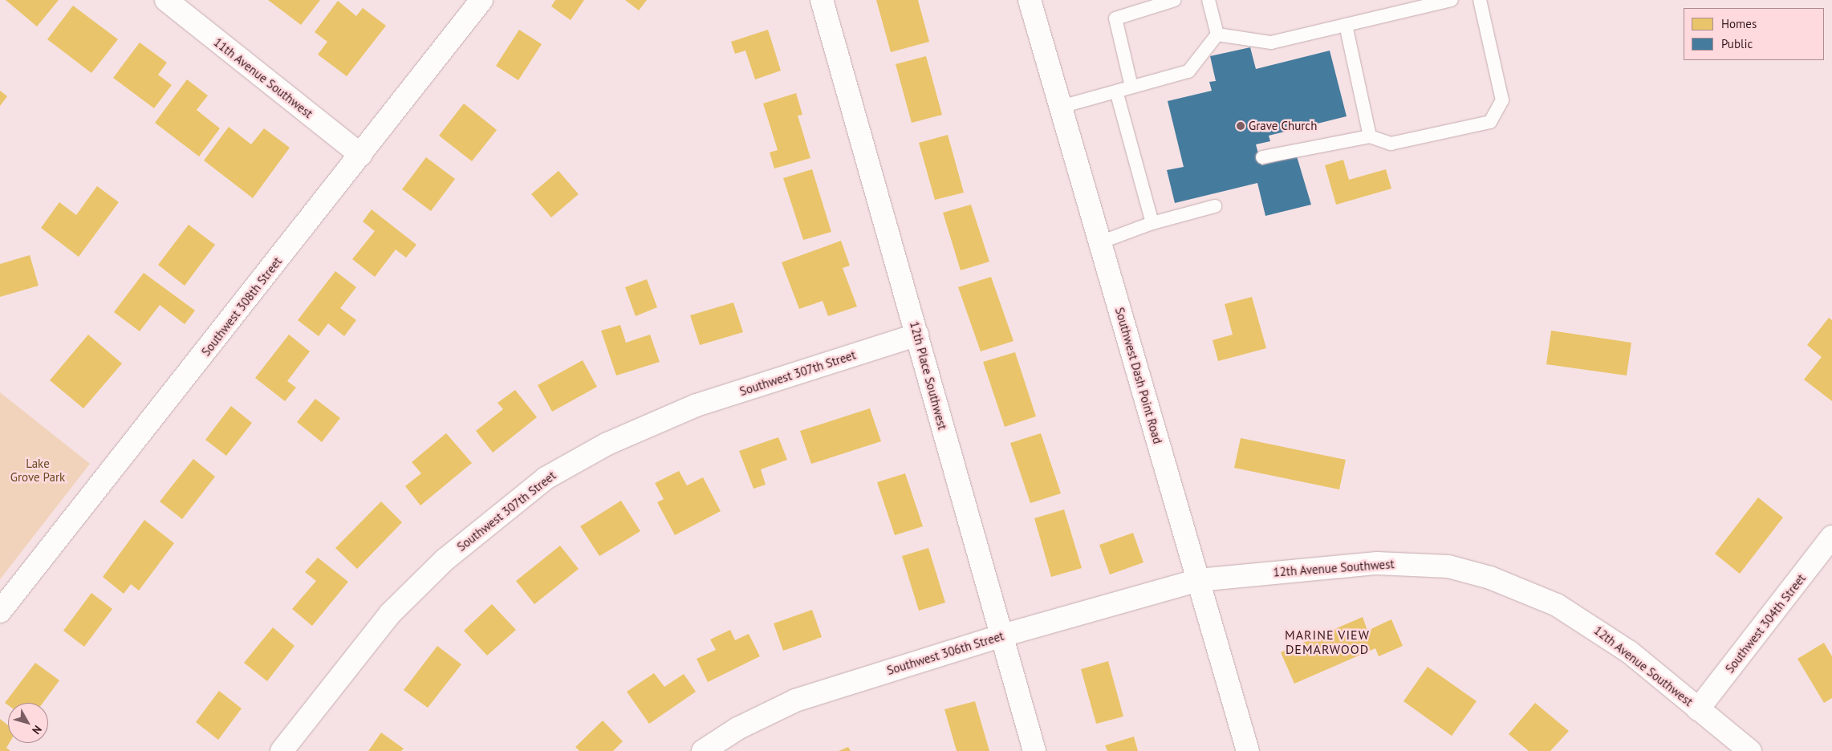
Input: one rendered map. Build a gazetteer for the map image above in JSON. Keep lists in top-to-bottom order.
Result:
{
  "streets": {
    "street": [
      "11th Avenue Southwest",
      "Southwest 308th Street",
      "Southwest 307th Street",
      "12th Place Southwest",
      "Southwest Dash Point Road",
      "12th Avenue Southwest",
      "Southwest 304th Street",
      "Southwest 306th Street"
    ]
  },
  "crossings": [
    ["11th Avenue Southwest", "Southwest 308th Street"],
    ["Southwest 307th Street", "12th Place Southwest"],
    ["12th Place Southwest", "Southwest 306th Street"],
    ["Southwest Dash Point Road", "12th Avenue Southwest"],
    ["Southwest Dash Point Road", "Southwest 306th Street"],
    ["12th Avenue Southwest", "Southwest 304th Street"],
    ["12th Avenue Southwest", "Southwest 306th Street"]
  ],
  "districts": ["MARINE VIEW DEMARWOOD"],
  "parks": ["Lake Grove Park"],
  "places": ["Grave Church"],
  "legend": ["Homes", "Public"],
  "north": "bottom right"
}
